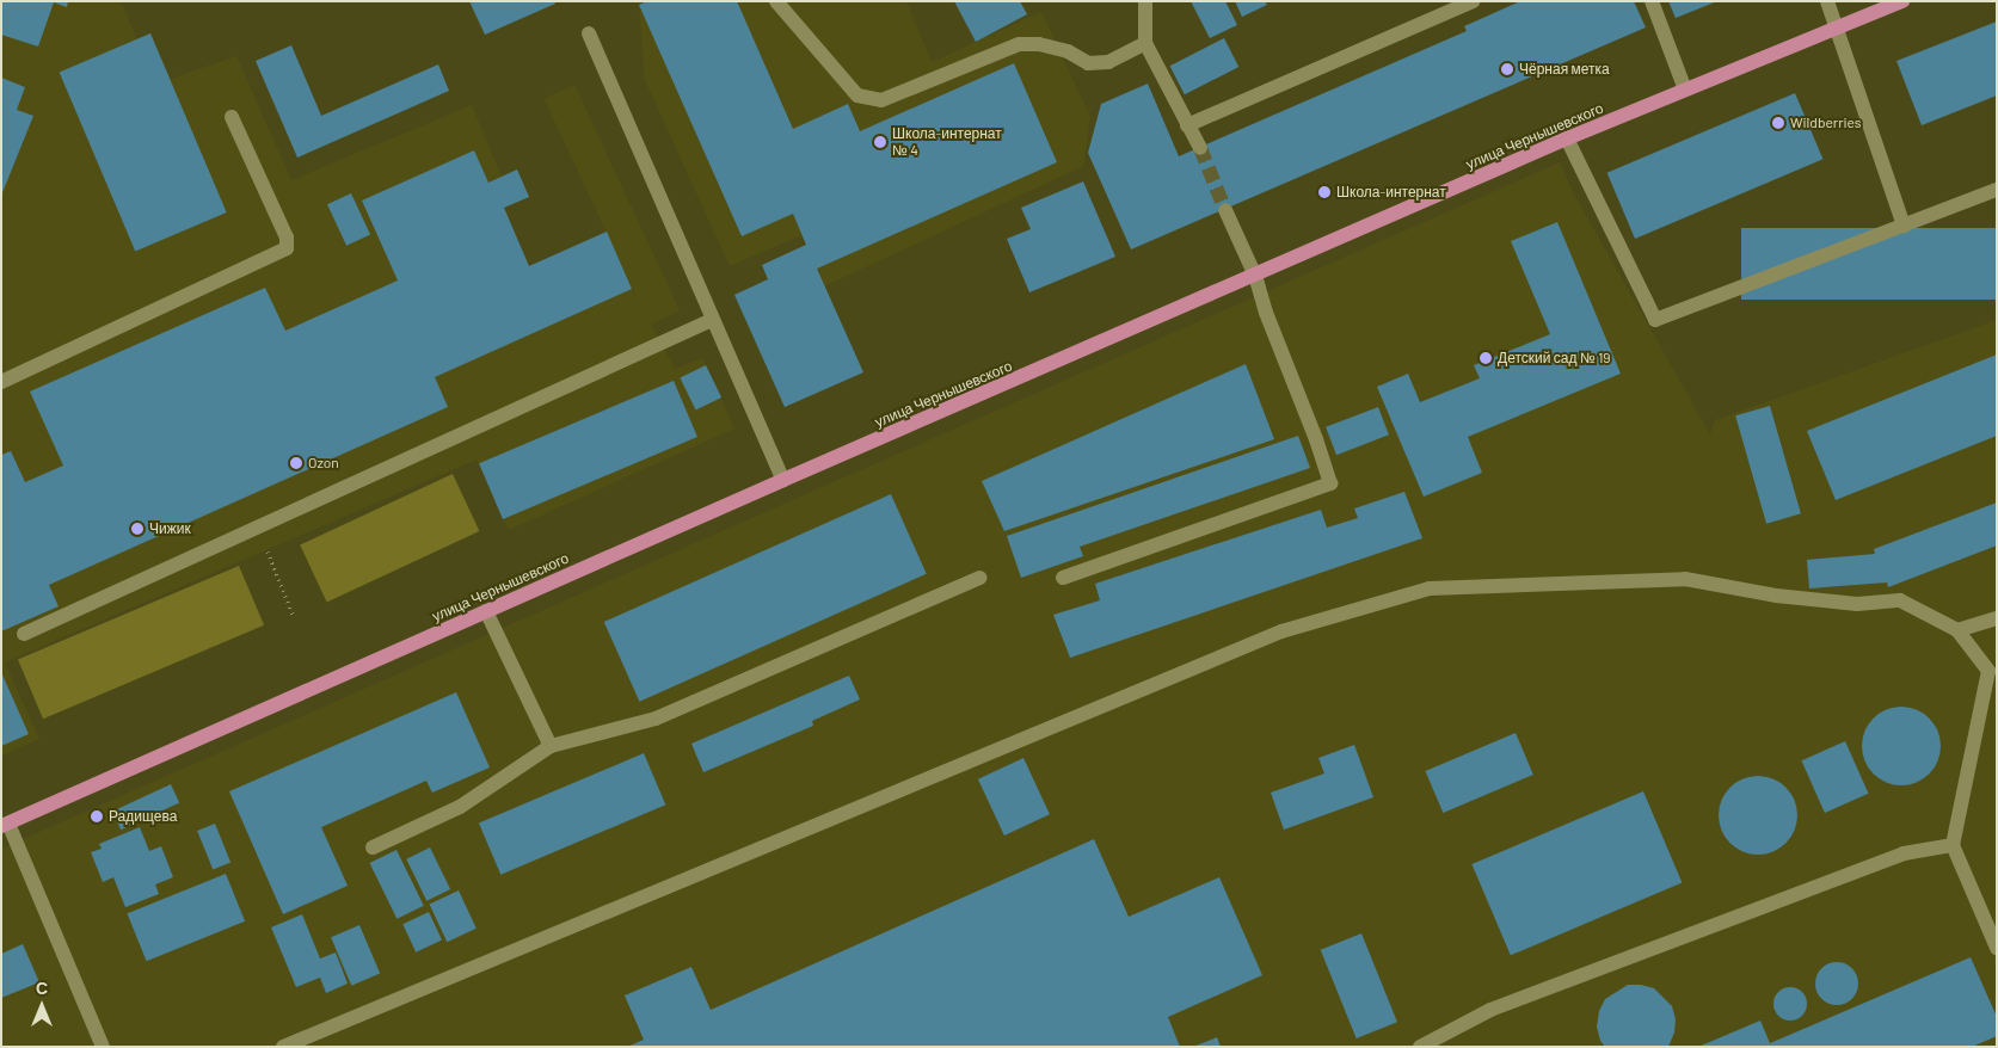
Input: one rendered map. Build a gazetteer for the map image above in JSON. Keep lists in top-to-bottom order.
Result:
{
  "streets": {
    "main road": ["улица Чернышевского"]
  },
  "places": [
    "Чёрная метка",
    "Wildberries",
    "Школа-интернат № 4",
    "Школа-интернат",
    "Детский сад № 19",
    "Ozon",
    "Чижик",
    "Радищева"
  ],
  "north": "top"
}
